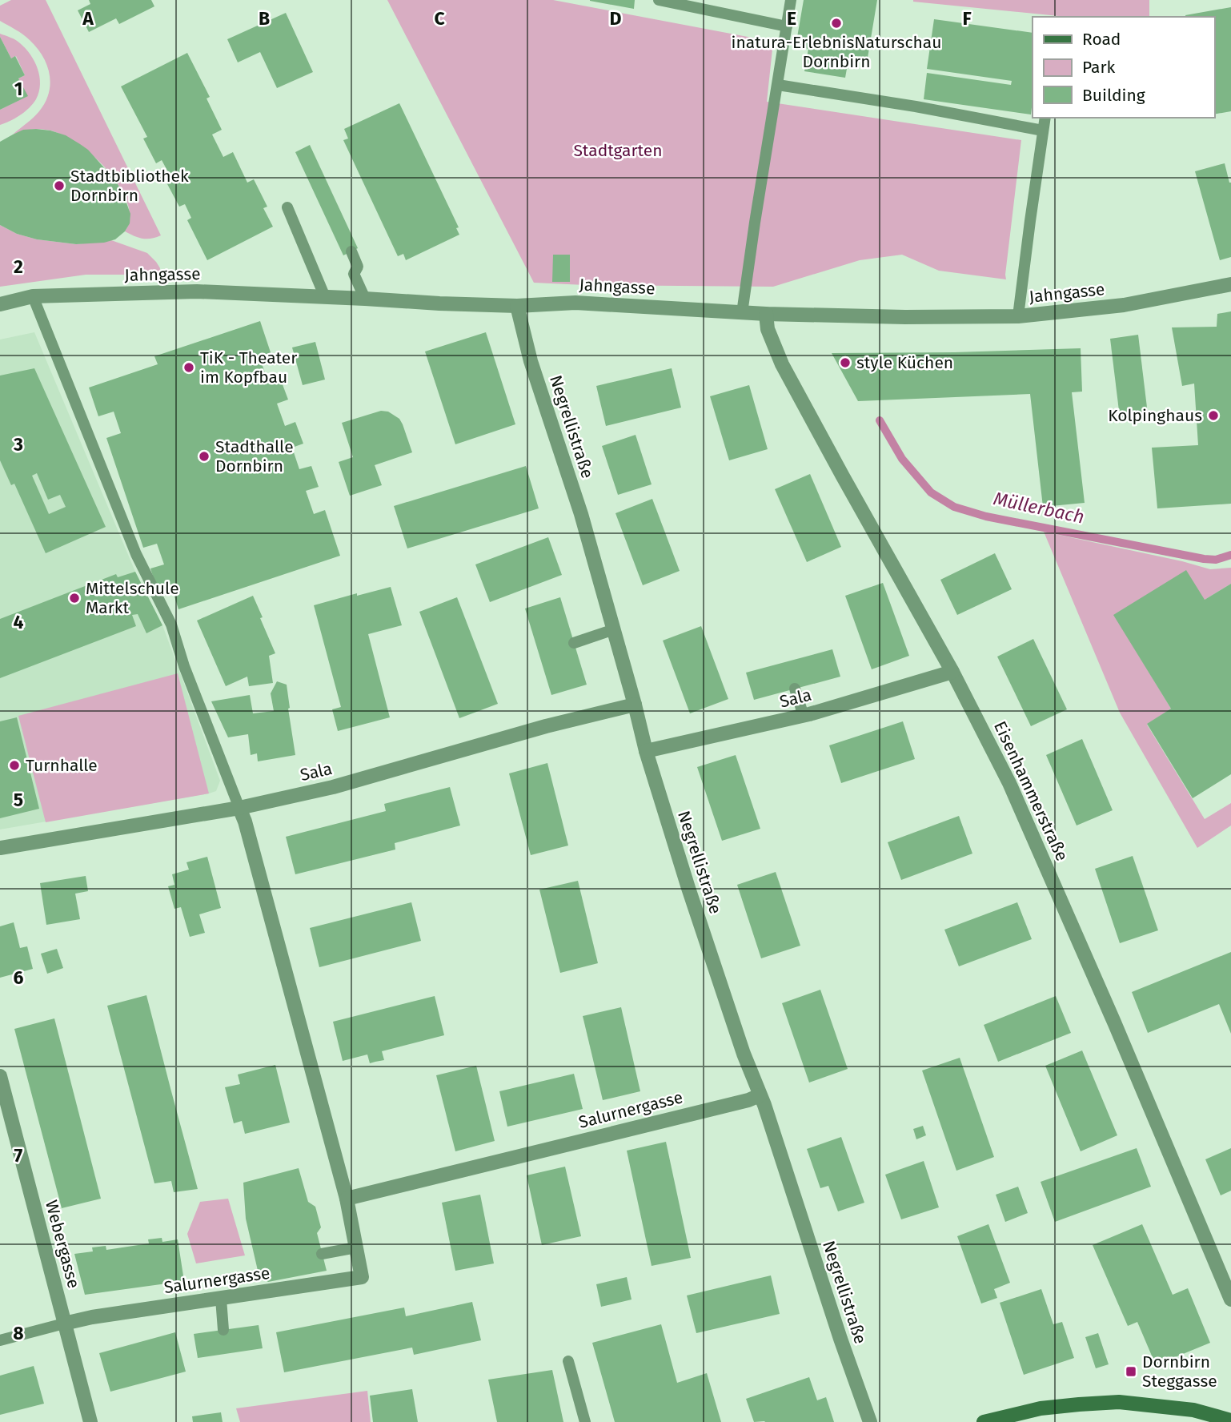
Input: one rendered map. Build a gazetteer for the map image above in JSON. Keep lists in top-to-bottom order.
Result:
{
  "streets": {
    "street": [
      "Jahngasse",
      "Negrellistraße",
      "Sala",
      "Eisenhammerstraße",
      "Salurnergasse",
      "Webergasse"
    ]
  },
  "crossings": [
    ["Jahngasse", "Negrellistraße"],
    ["Jahngasse", "Eisenhammerstraße"],
    ["Negrellistraße", "Sala"],
    ["Negrellistraße", "Salurnergasse"],
    ["Sala", "Eisenhammerstraße"],
    ["Sala", "Salurnergasse"],
    ["Salurnergasse", "Webergasse"]
  ],
  "water": ["Müllerbach"],
  "parks": ["Stadtgarten"],
  "places": {
    "other": [
      "inatura-ErlebnisNaturschau Dornbirn",
      "Stadtbibliothek Dornbirn",
      "style Küchen",
      "TiK - Theater im Kopfbau",
      "Kolpinghaus",
      "Stadthalle Dornbirn",
      "Mittelschule Markt",
      "Turnhalle"
    ],
    "transit": ["Dornbirn Steggasse"]
  },
  "legend": ["Road", "Park", "Building"],
  "grid": {
    "columns": [
      "A",
      "B",
      "C",
      "D",
      "E",
      "F"
    ],
    "rows": [
      "1",
      "2",
      "3",
      "4",
      "5",
      "6",
      "7",
      "8"
    ]
  }
}
